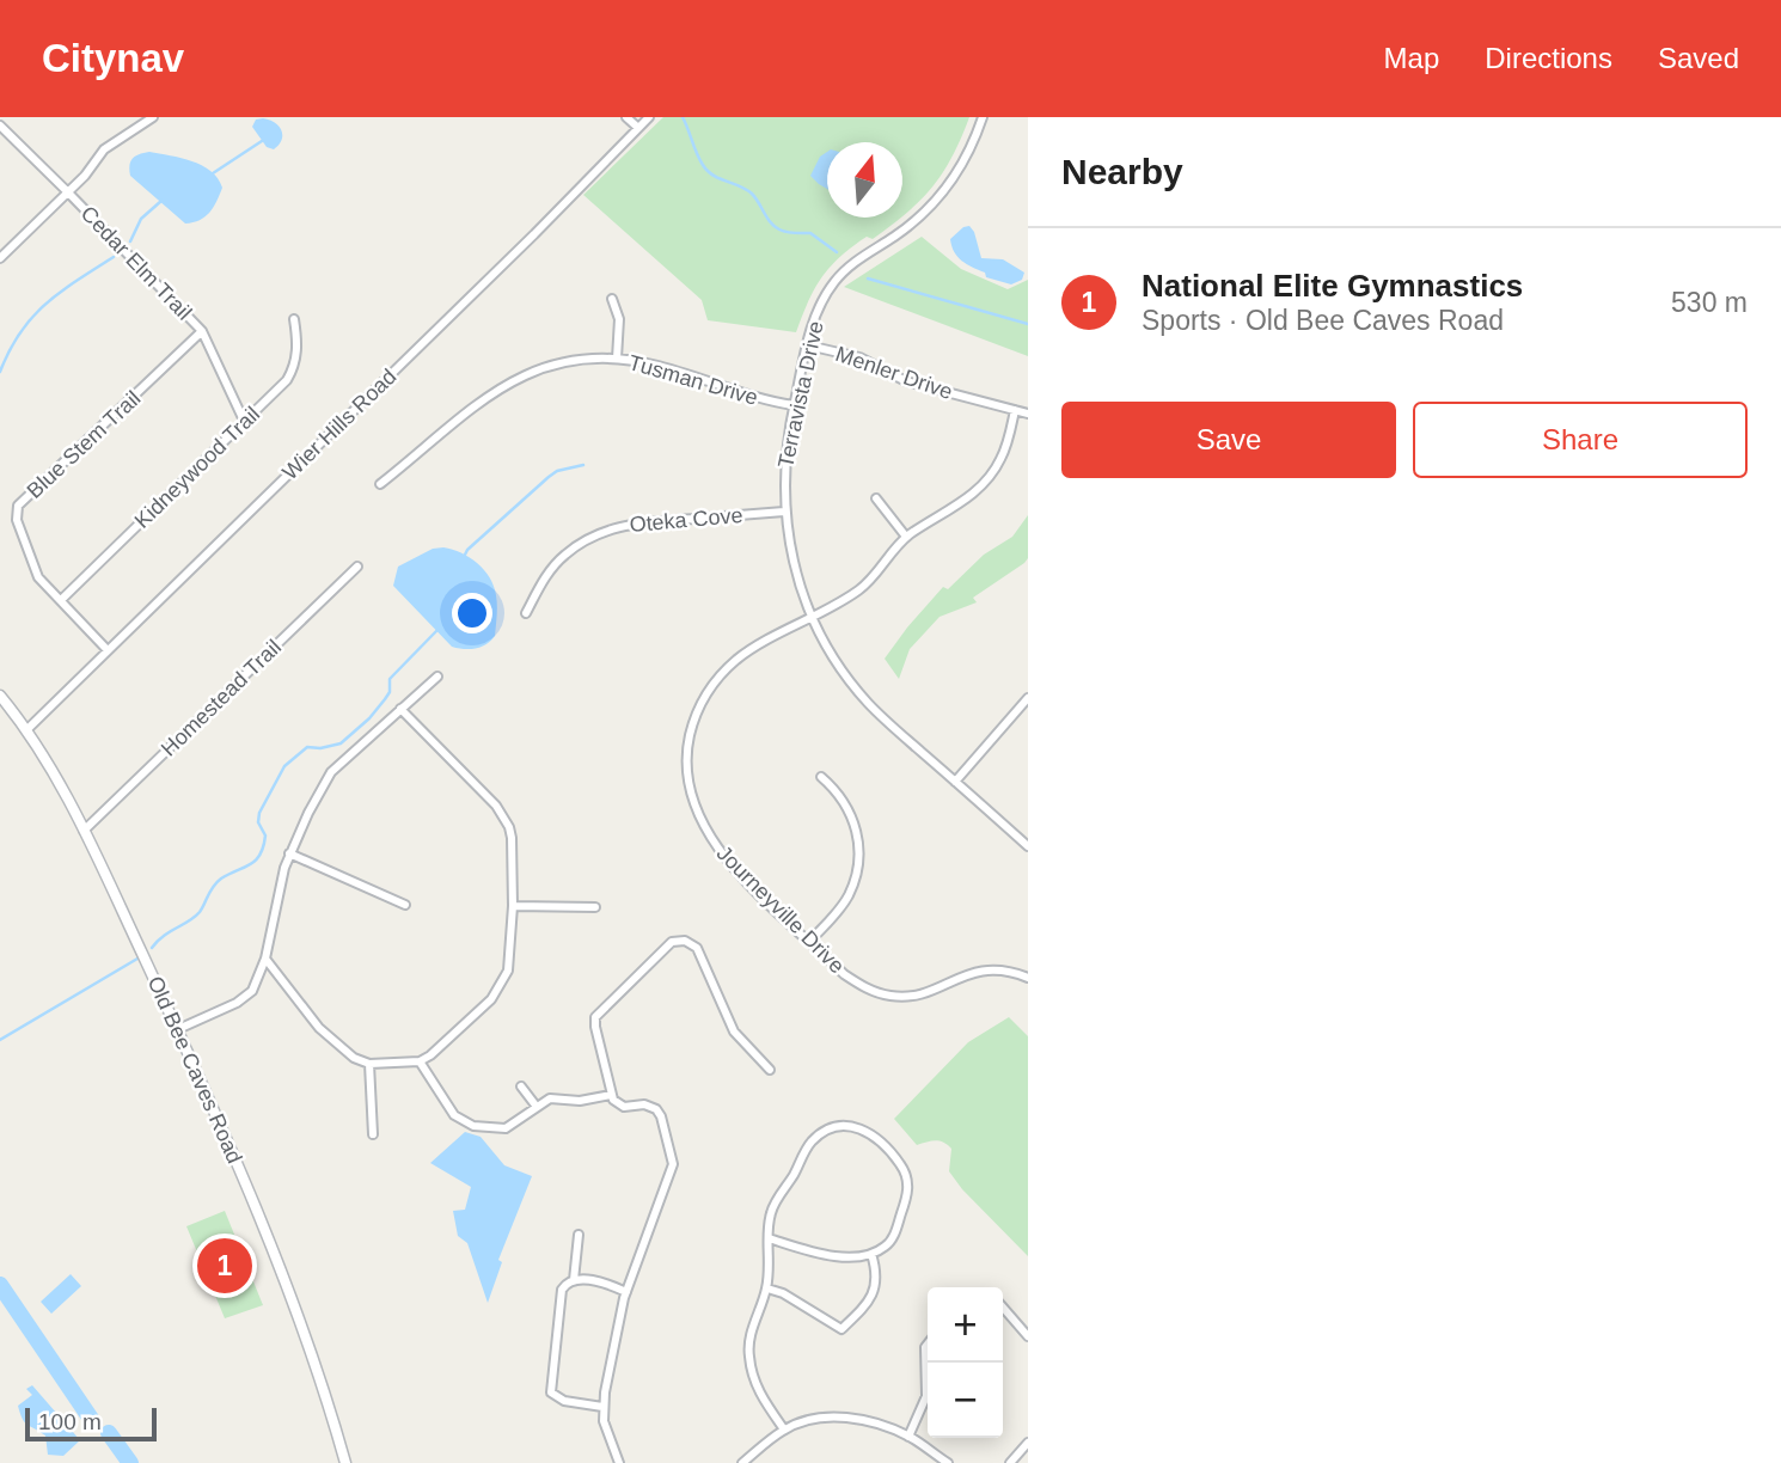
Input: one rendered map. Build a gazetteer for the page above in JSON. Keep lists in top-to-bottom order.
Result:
{
  "streets": {
    "street": [
      "Cedar Elm Trail",
      "Menler Drive",
      "Tusman Drive",
      "Terravista Drive",
      "Wier Hills Road",
      "Blue Stem Trail",
      "Kidneywood Trail",
      "Oteka Cove",
      "Homestead Trail",
      "Journeyville Drive",
      "Old Bee Caves Road"
    ]
  },
  "crossings": [
    ["Cedar Elm Trail", "Blue Stem Trail"],
    ["Cedar Elm Trail", "Kidneywood Trail"],
    ["Menler Drive", "Terravista Drive"],
    ["Menler Drive", "Journeyville Drive"],
    ["Tusman Drive", "Terravista Drive"],
    ["Terravista Drive", "Oteka Cove"],
    ["Terravista Drive", "Journeyville Drive"],
    ["Wier Hills Road", "Blue Stem Trail"],
    ["Wier Hills Road", "Old Bee Caves Road"],
    ["Blue Stem Trail", "Kidneywood Trail"],
    ["Homestead Trail", "Old Bee Caves Road"]
  ],
  "scale_bar": "100 m",
  "north": "top",
  "page": {
    "header": "Citynav",
    "nav": ["Map", "Directions", "Saved"],
    "heading": "Nearby",
    "list": [
      {
        "mark": "1",
        "name": "National Elite Gymnastics",
        "note": "Sports · Old Bee Caves Road",
        "value": "530 m"
      }
    ],
    "buttons": ["Save", "Share"],
    "pins": "1",
    "map_buttons": ["+", "−"],
    "scale": "100 m"
  }
}
